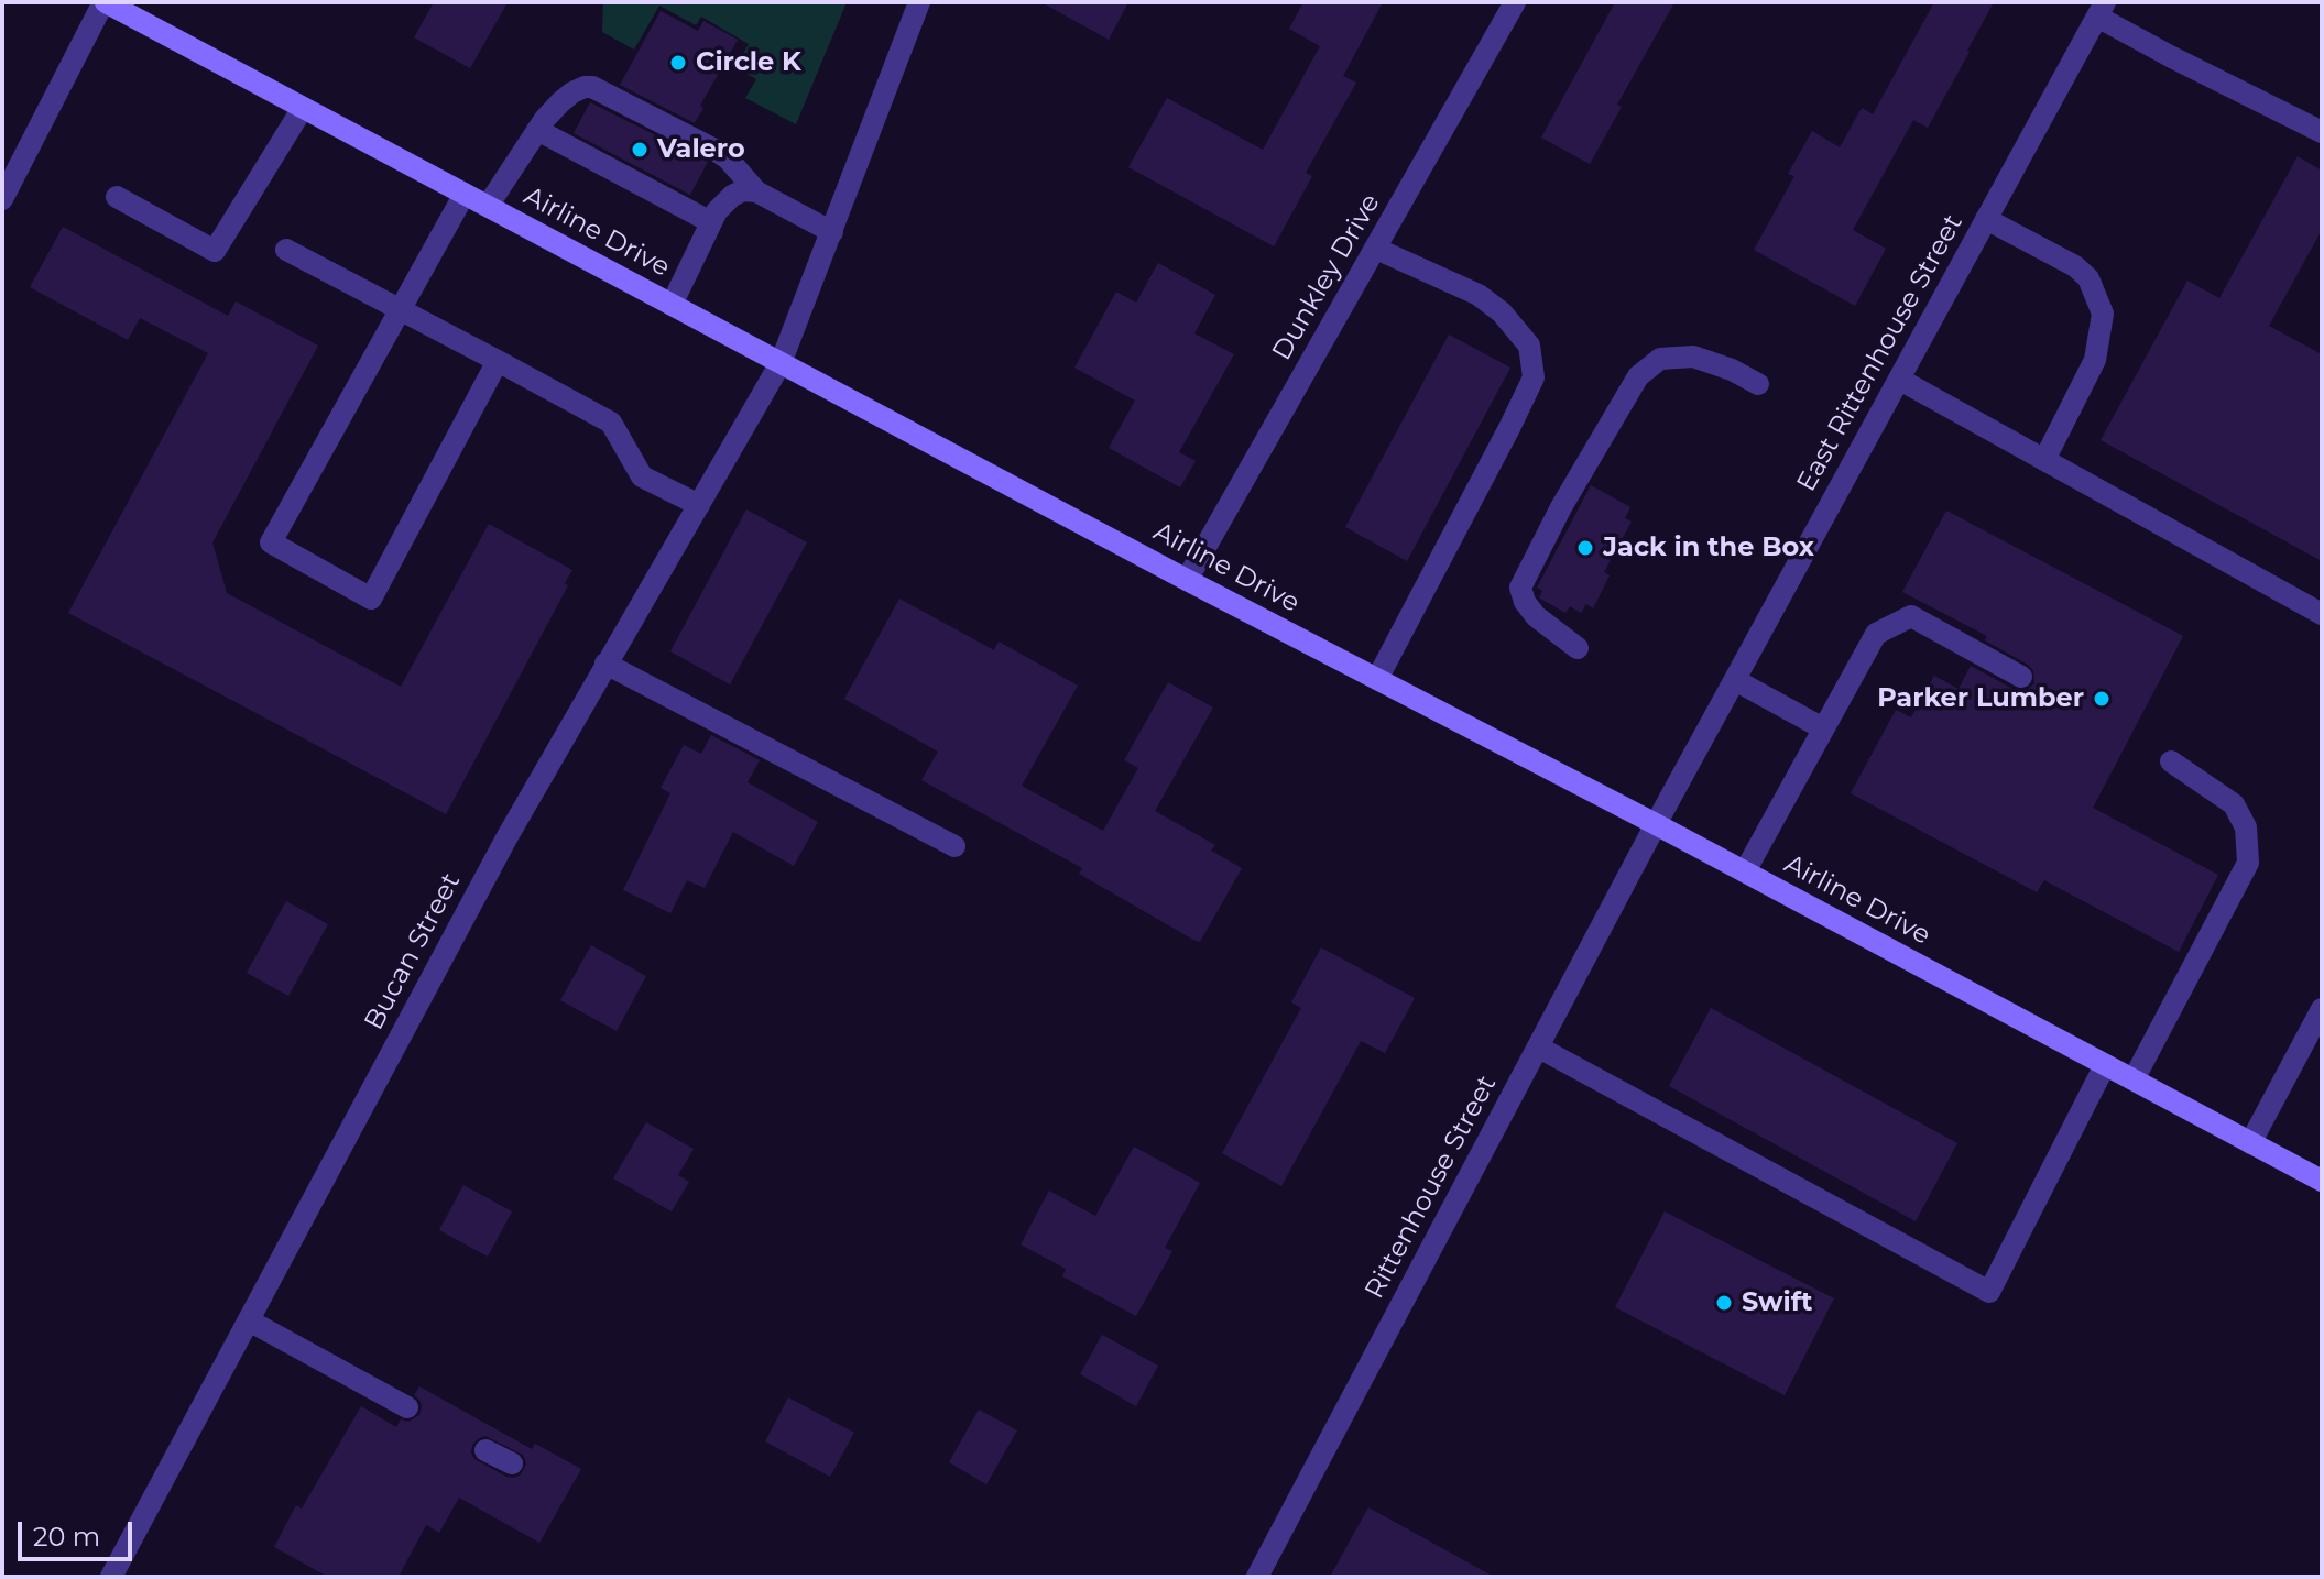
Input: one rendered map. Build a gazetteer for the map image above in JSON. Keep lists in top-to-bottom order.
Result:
{
  "streets": {
    "main road": ["Airline Drive"],
    "street": [
      "Dunkley Drive",
      "East Rittenhouse Street",
      "Bucan Street",
      "Rittenhouse Street"
    ]
  },
  "crossings": [
    ["Airline Drive", "Dunkley Drive"],
    ["Airline Drive", "East Rittenhouse Street"],
    ["Airline Drive", "Bucan Street"],
    ["Airline Drive", "Rittenhouse Street"],
    ["East Rittenhouse Street", "Rittenhouse Street"]
  ],
  "places": [
    "Circle K",
    "Valero",
    "Jack in the Box",
    "Parker Lumber",
    "Swift"
  ],
  "scale_bar": "20 m"
}
